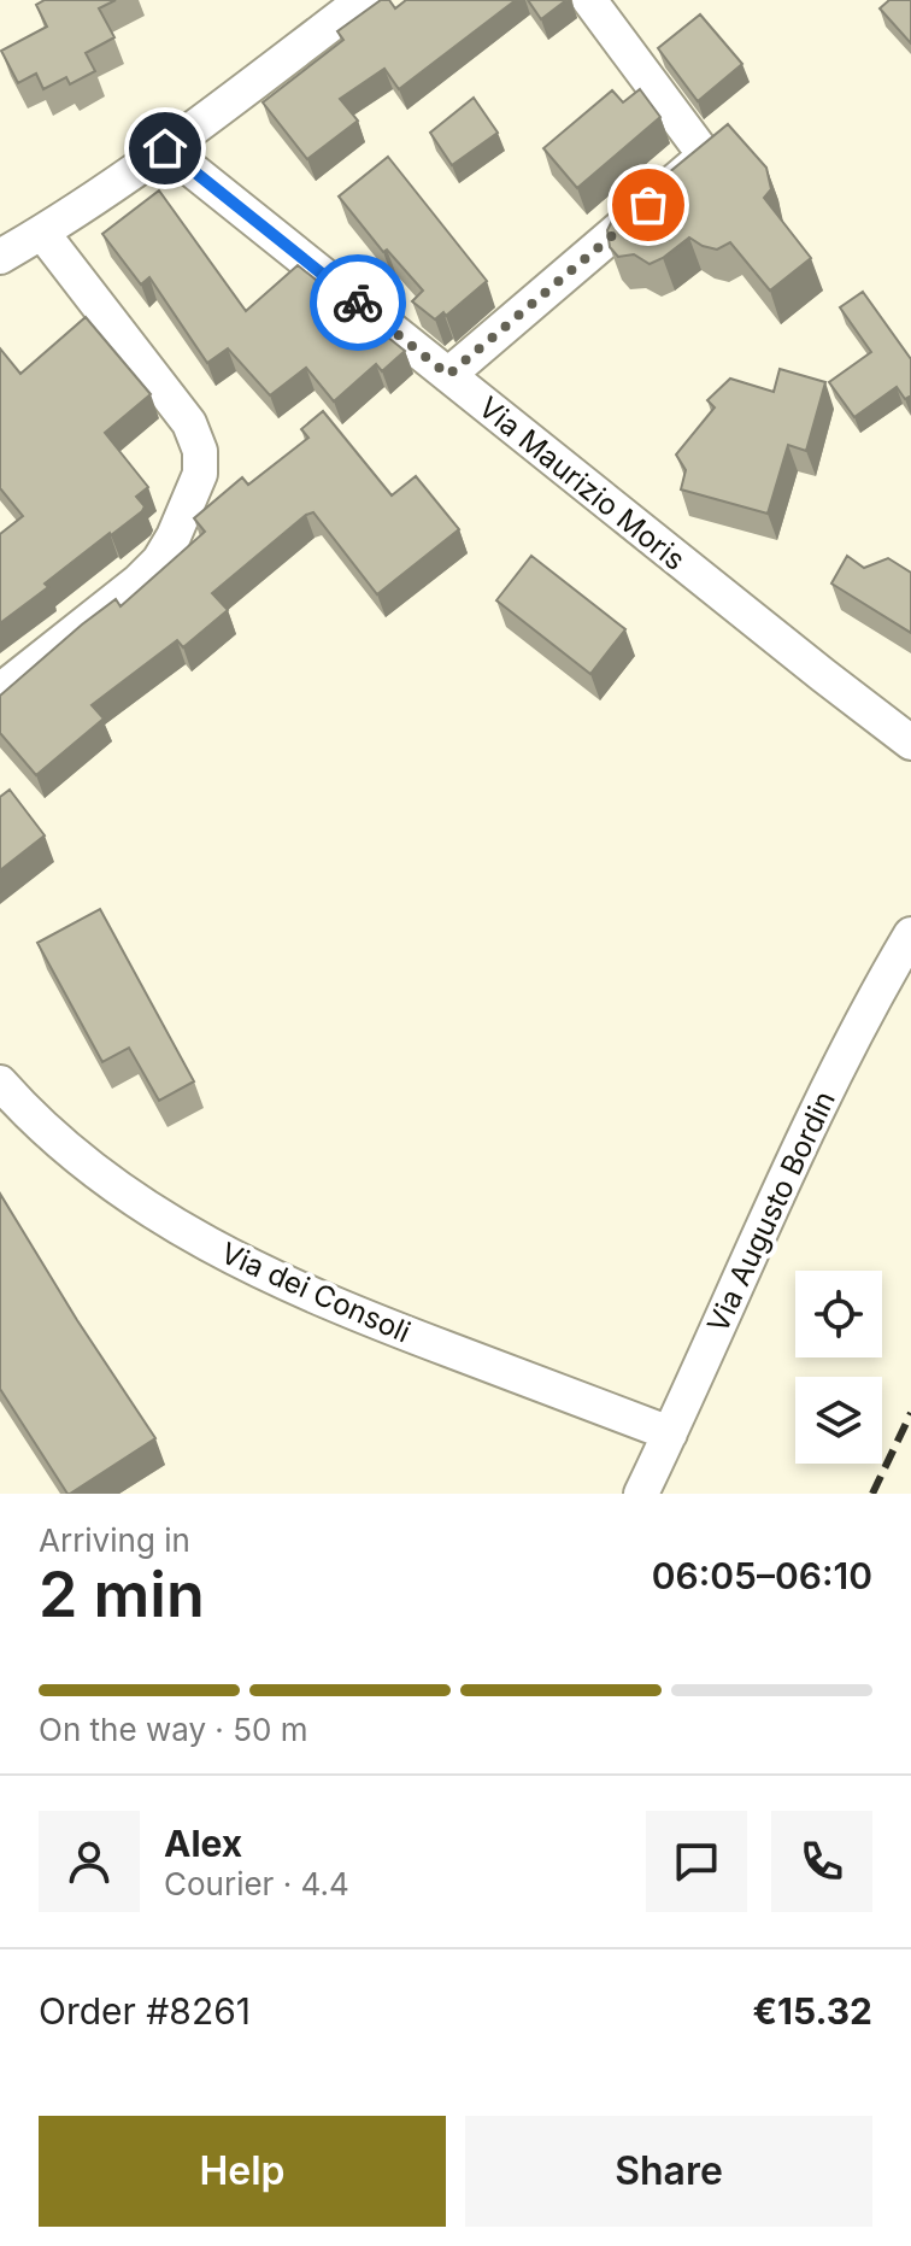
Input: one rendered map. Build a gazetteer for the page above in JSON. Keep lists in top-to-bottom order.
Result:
{
  "streets": {
    "street": ["Via Maurizio Moris", "Via Augusto Bordin", "Via dei Consoli"]
  },
  "crossings": [
    ["Via Augusto Bordin", "Via dei Consoli"]
  ],
  "page": {
    "heading": ["2 min", "Arriving in", "06:05–06:10"],
    "panel": [
      "Alex",
      "Courier · 4.4",
      "Order #8261",
      "€15.32"
    ],
    "bar": "On the way · 50 m",
    "buttons": ["Help", "Share"]
  }
}
